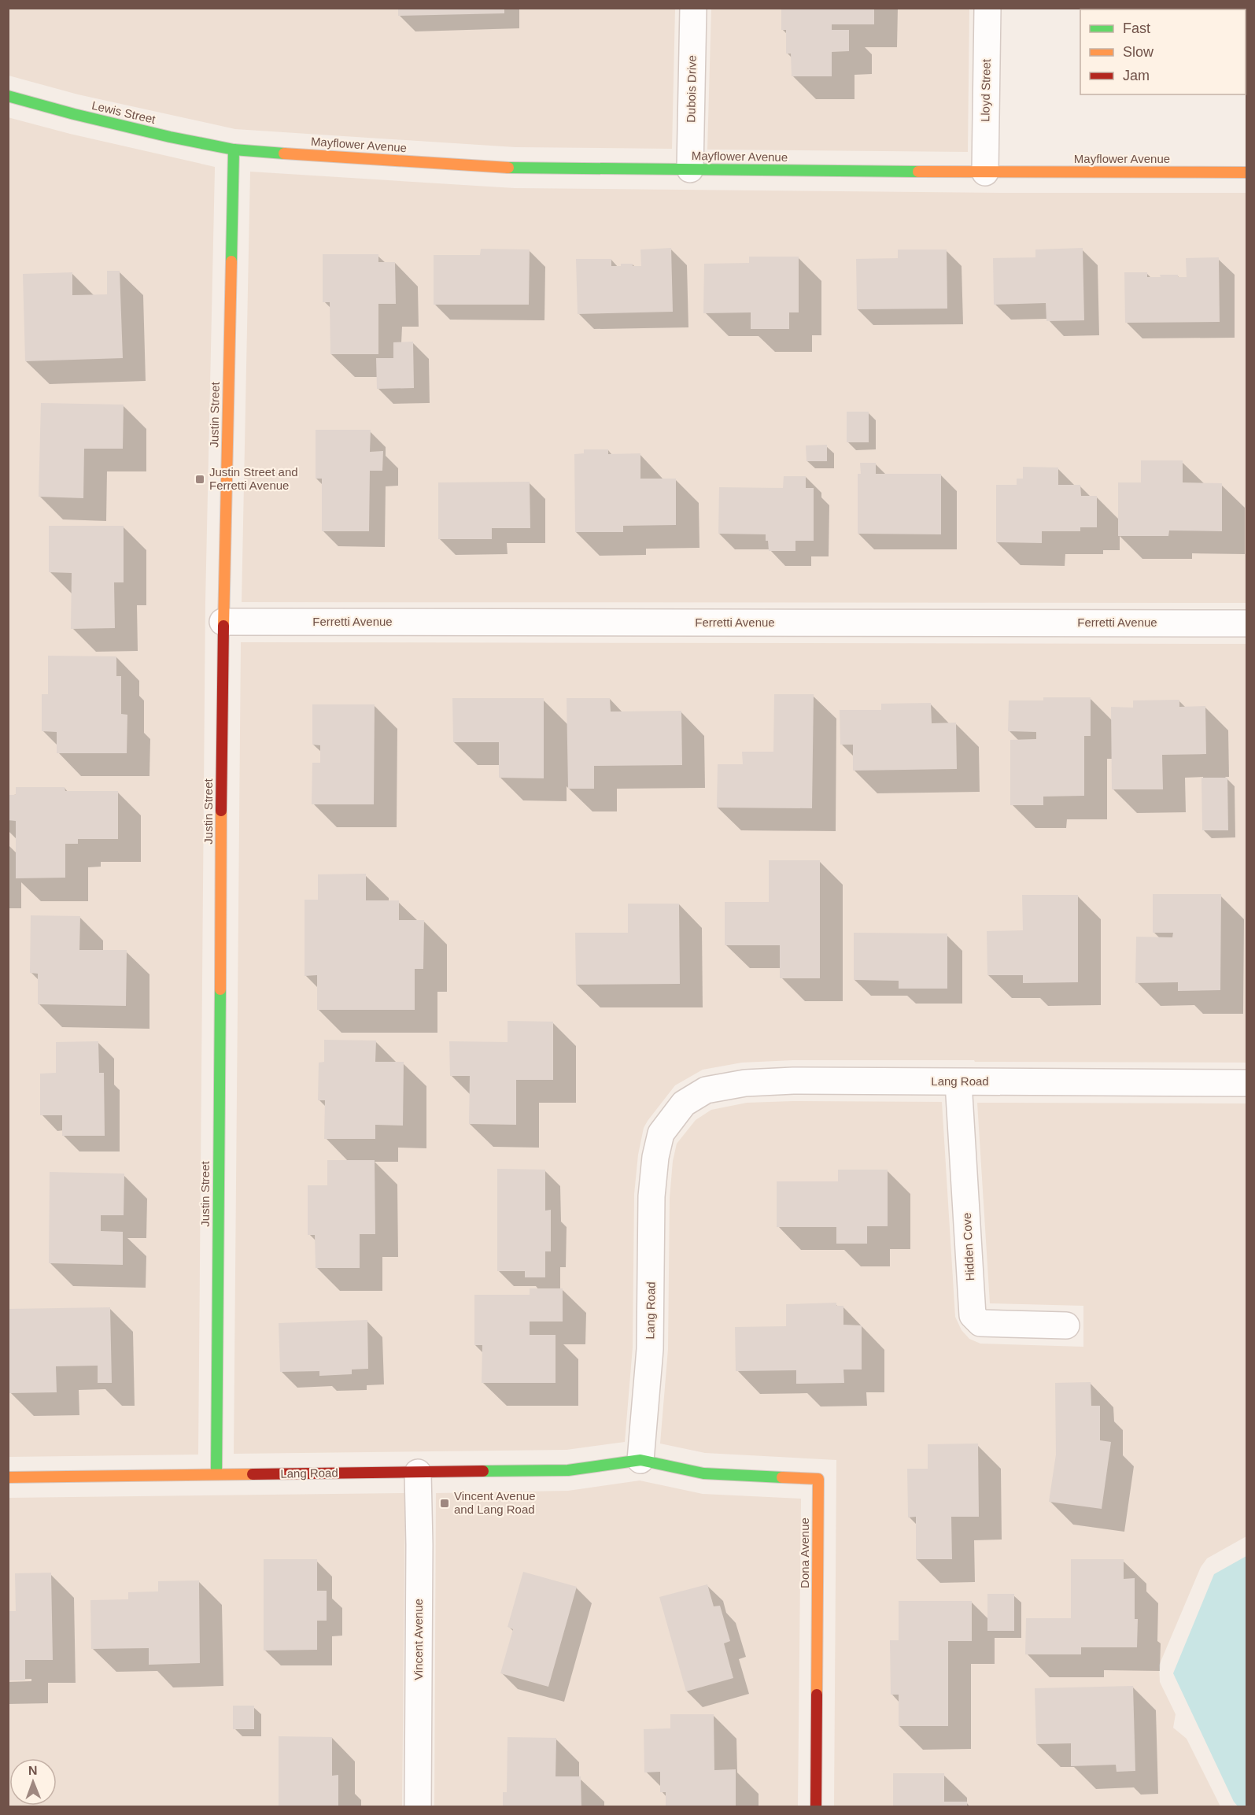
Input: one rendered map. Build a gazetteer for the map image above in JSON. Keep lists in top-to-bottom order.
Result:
{
  "streets": {
    "street": [
      "Dubois Drive",
      "Lloyd Street",
      "Lewis Street",
      "Mayflower Avenue",
      "Justin Street",
      "Ferretti Avenue",
      "Lang Road",
      "Hidden Cove",
      "Dona Avenue",
      "Vincent Avenue"
    ]
  },
  "crossings": [
    ["Dubois Drive", "Mayflower Avenue"],
    ["Lloyd Street", "Mayflower Avenue"],
    ["Lewis Street", "Mayflower Avenue"],
    ["Lewis Street", "Justin Street"],
    ["Mayflower Avenue", "Justin Street"],
    ["Justin Street", "Ferretti Avenue"],
    ["Justin Street", "Lang Road"],
    ["Lang Road", "Hidden Cove"],
    ["Lang Road", "Dona Avenue"],
    ["Lang Road", "Vincent Avenue"]
  ],
  "places": {
    "transit": ["Justin Street and Ferretti Avenue", "Vincent Avenue and Lang Road"]
  },
  "legend": ["Fast", "Slow", "Jam"],
  "north": "top"
}
